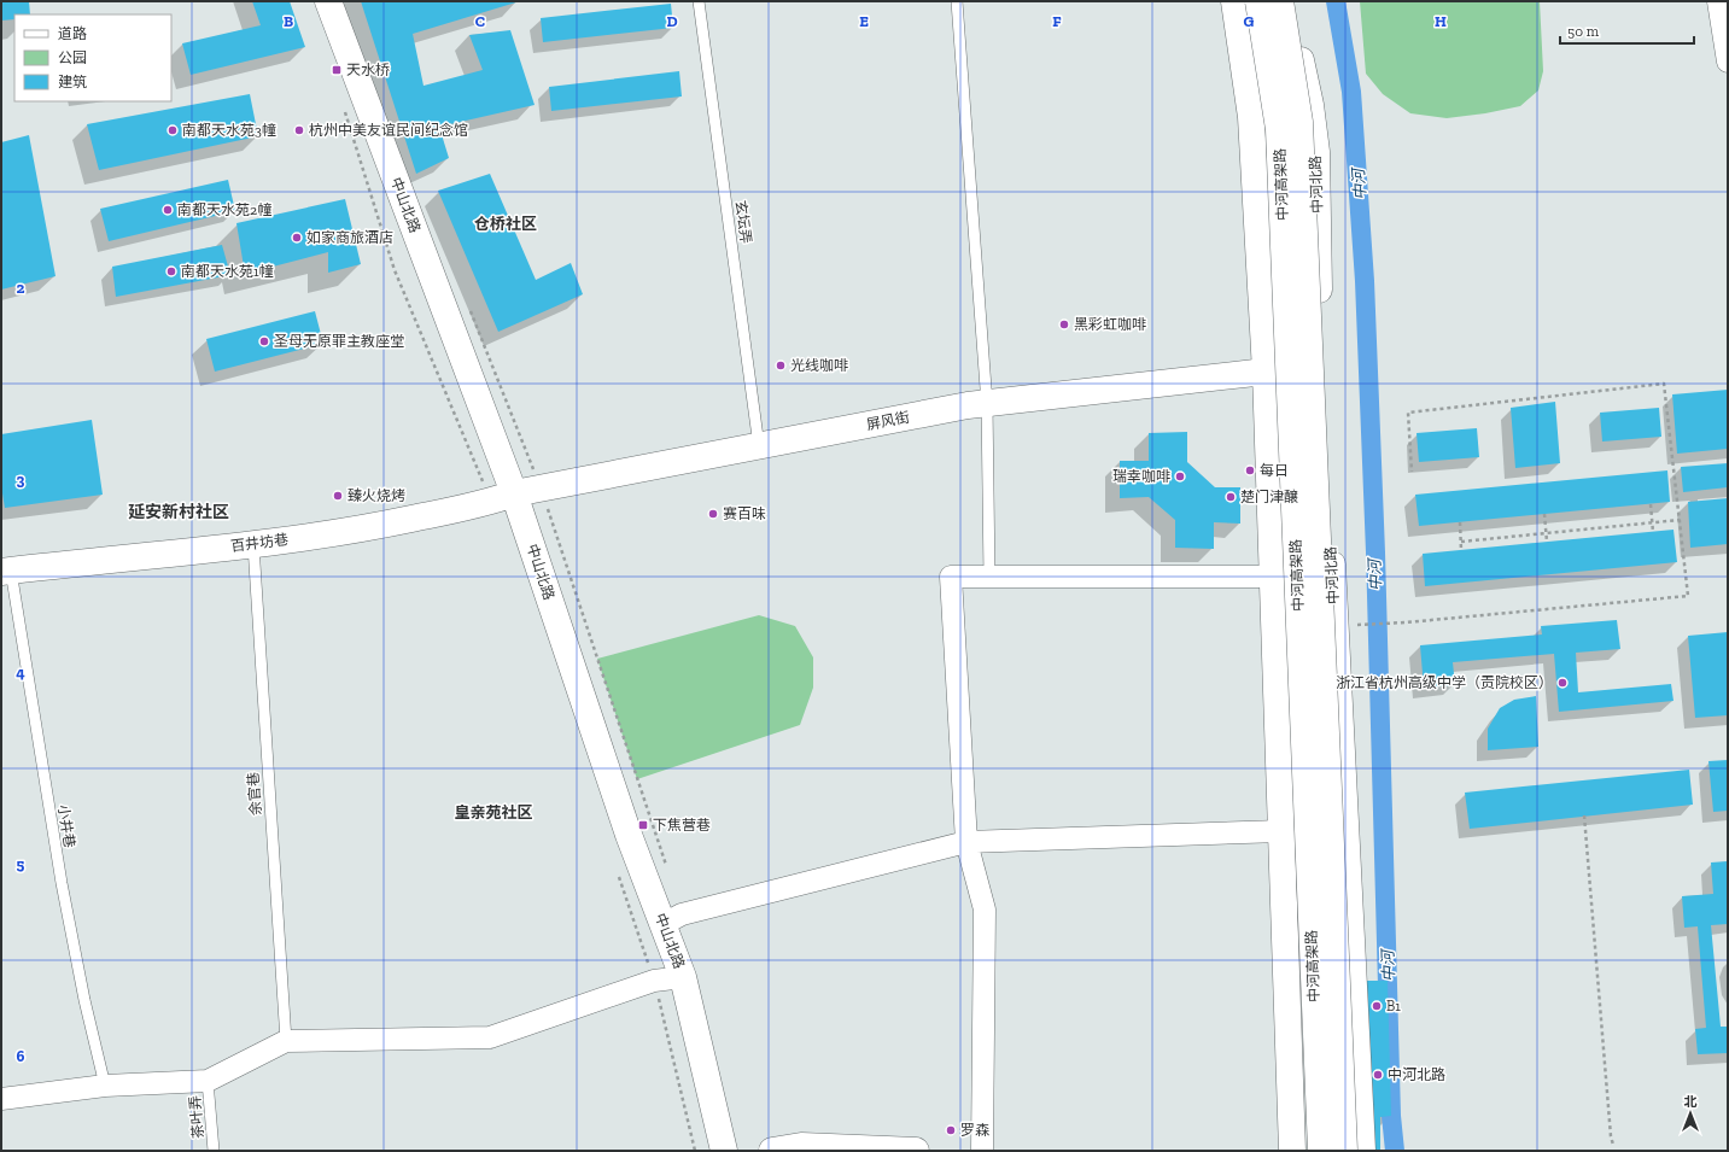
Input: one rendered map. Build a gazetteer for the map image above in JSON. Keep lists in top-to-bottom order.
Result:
{
  "streets": {
    "main road": [
      "中河高架路",
      "中河北路",
      "中山北路",
      "屏风街",
      "百井坊巷"
    ],
    "lane": [
      "玄坛弄",
      "余官巷",
      "小井巷",
      "茶叶弄"
    ]
  },
  "crossings": [
    ["中山北路", "屏风街"],
    ["中山北路", "百井坊巷"],
    ["玄坛弄", "屏风街"],
    ["屏风街", "百井坊巷"],
    ["百井坊巷", "余官巷"],
    ["百井坊巷", "小井巷"]
  ],
  "districts": ["仓桥社区", "延安新村社区", "皇亲苑社区"],
  "water": ["中河"],
  "places": {
    "transit": ["天水桥", "下焦营巷"],
    "other": [
      "南都天水苑3幢",
      "杭州中美友谊民间纪念馆",
      "南都天水苑2幢",
      "如家商旅酒店",
      "南都天水苑1幢",
      "黑彩虹咖啡",
      "圣母无原罪主教座堂",
      "光线咖啡",
      "每日",
      "瑞幸咖啡",
      "臻火烧烤",
      "楚门津醸",
      "赛百味",
      "浙江省杭州高级中学（贡院校区）",
      "B1",
      "中河北路",
      "罗森"
    ]
  },
  "legend": ["道路", "公园", "建筑"],
  "scale_bar": "50 m",
  "north": "top",
  "grid": {
    "columns": [
      "B",
      "C",
      "D",
      "E",
      "F",
      "G",
      "H"
    ],
    "rows": [
      "2",
      "3",
      "4",
      "5",
      "6"
    ]
  }
}
